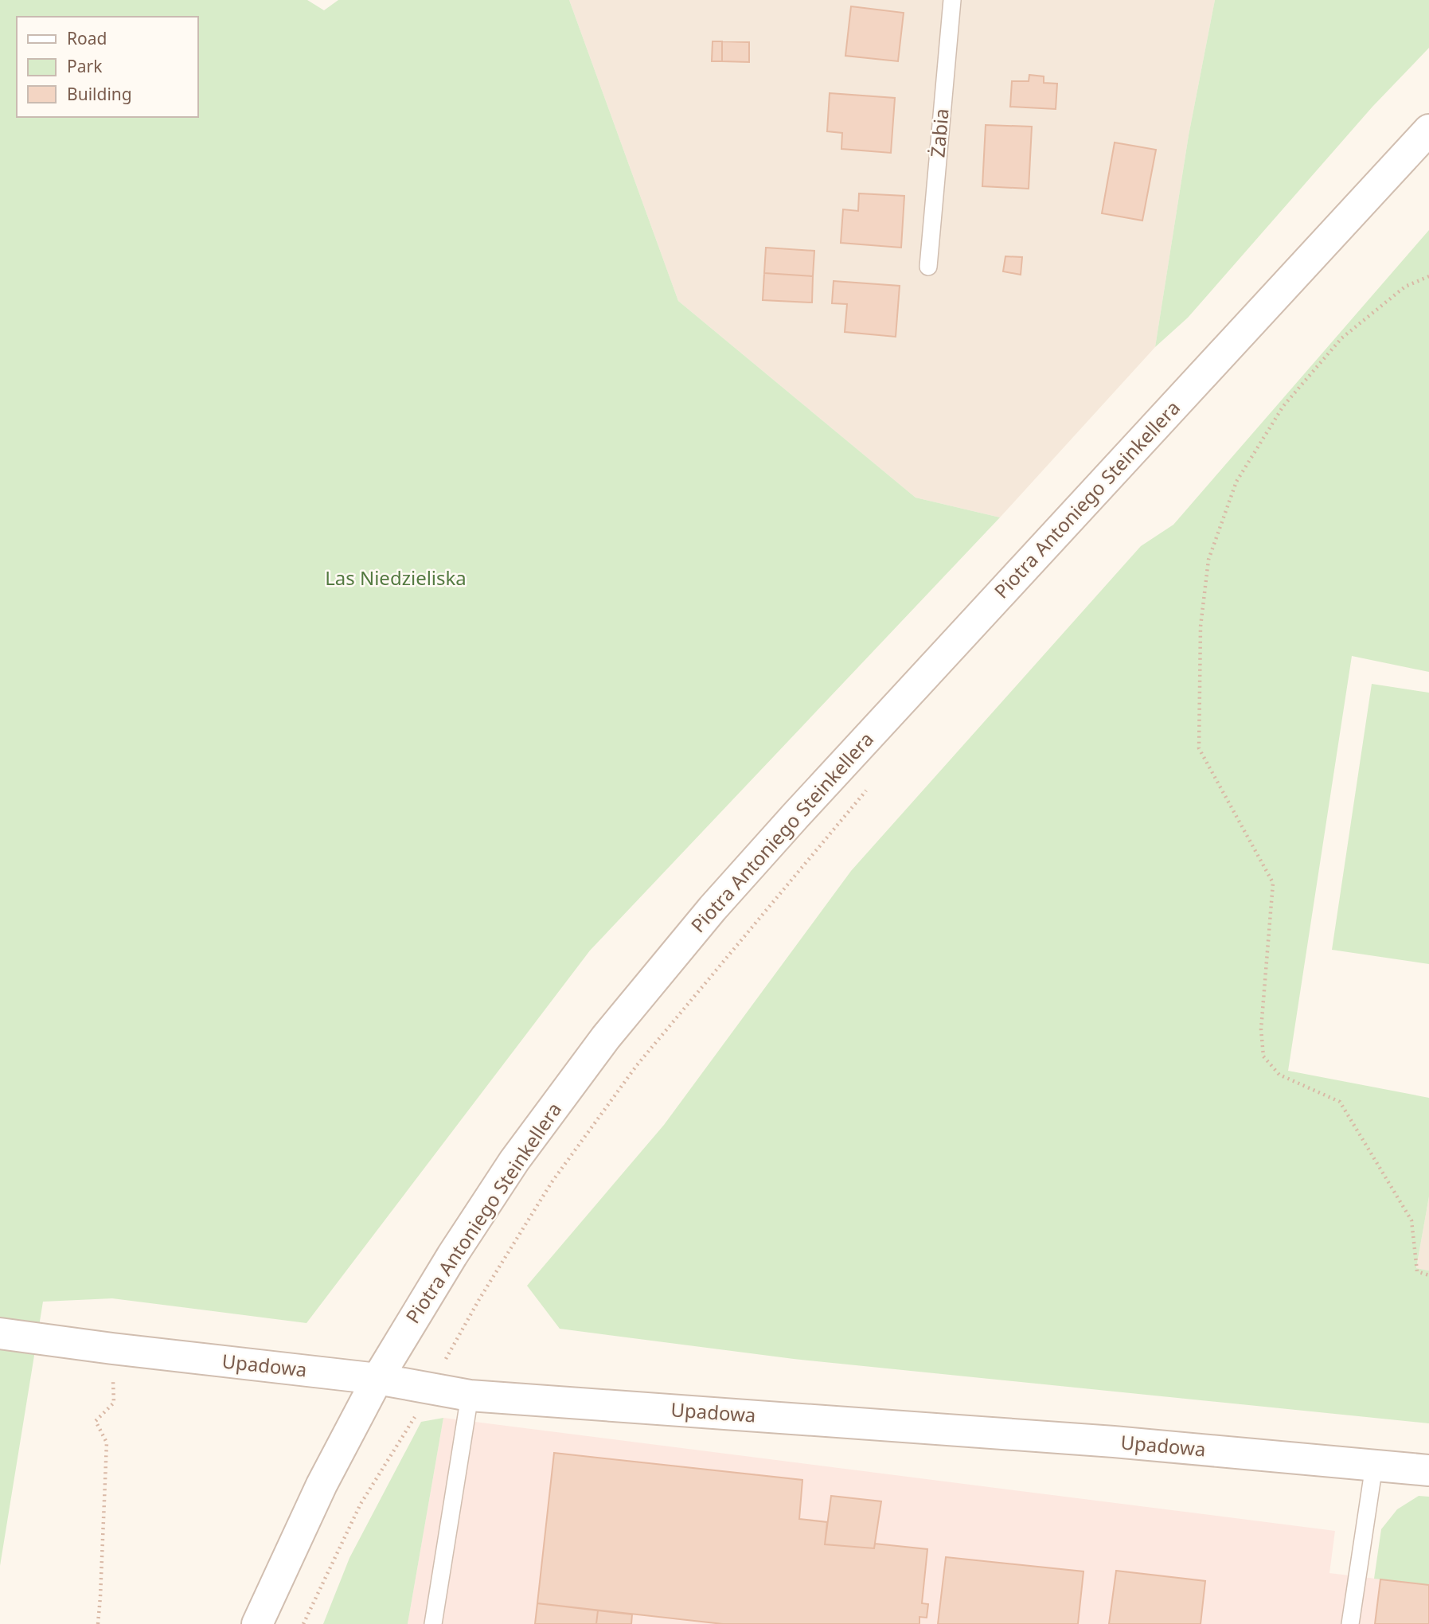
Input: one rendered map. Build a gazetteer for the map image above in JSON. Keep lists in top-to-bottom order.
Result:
{
  "streets": {
    "street": ["Piotra Antoniego Steinkellera", "Upadowa"],
    "lane": ["Żabia"]
  },
  "crossings": [
    ["Piotra Antoniego Steinkellera", "Upadowa"]
  ],
  "parks": ["Las Niedzieliska"],
  "legend": ["Road", "Park", "Building"]
}
